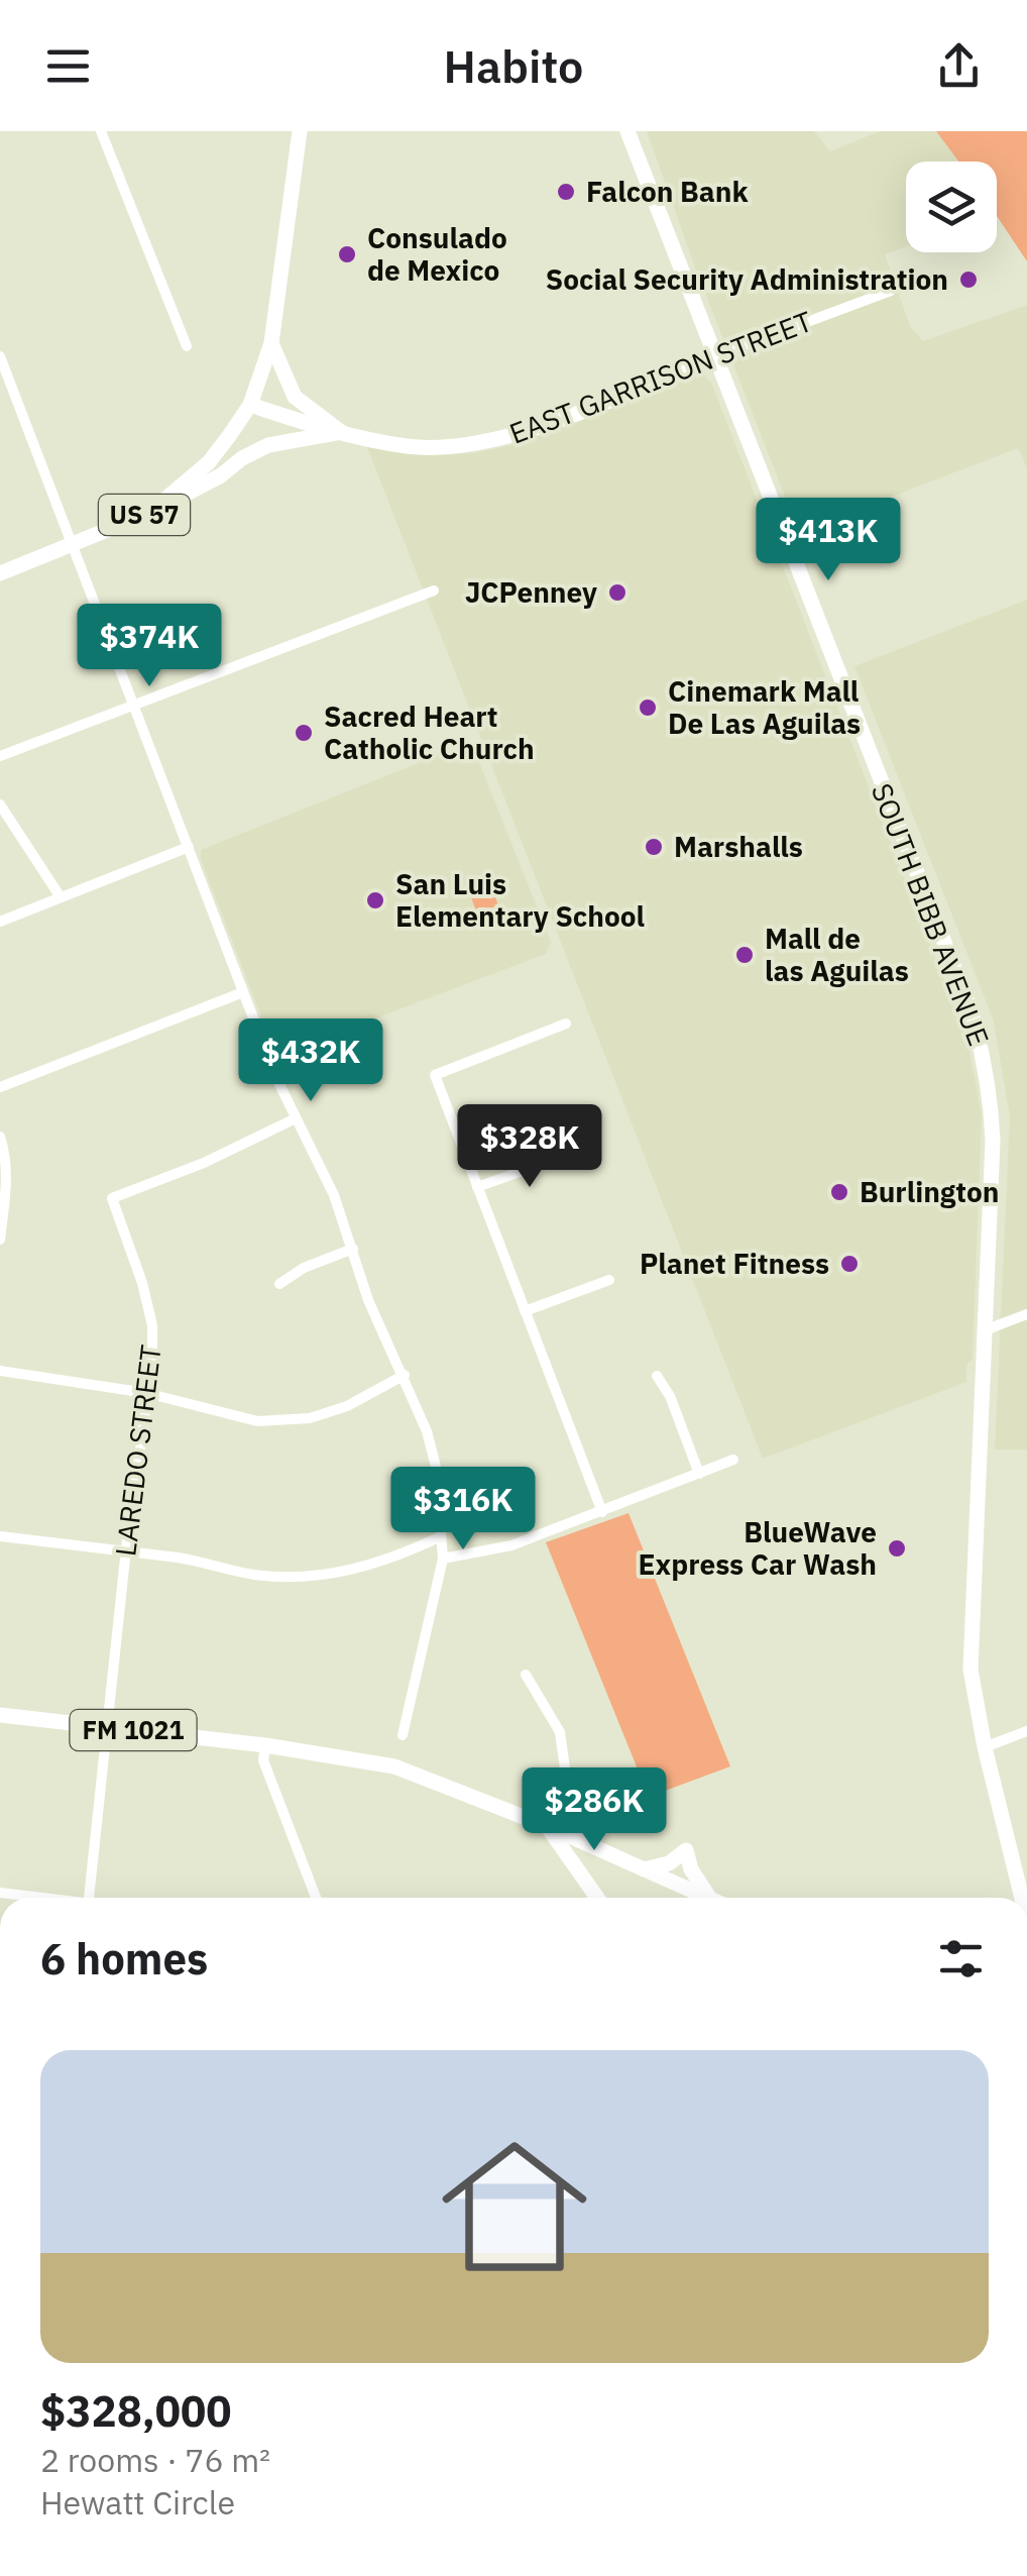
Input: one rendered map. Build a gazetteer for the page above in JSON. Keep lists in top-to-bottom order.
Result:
{
  "streets": {
    "main road": [
      "EAST GARRISON STREET",
      "US 57",
      "SOUTH BIBB AVENUE",
      "FM 1021"
    ],
    "street": ["LAREDO STREET"]
  },
  "crossings": [
    ["EAST GARRISON STREET", "US 57"],
    ["EAST GARRISON STREET", "SOUTH BIBB AVENUE"],
    ["LAREDO STREET", "FM 1021"]
  ],
  "places": [
    "Falcon Bank",
    "Consulado de Mexico",
    "Social Security Administration",
    "JCPenney",
    "Cinemark Mall De Las Aguilas",
    "Sacred Heart Catholic Church",
    "Marshalls",
    "San Luis Elementary School",
    "Mall de las Aguilas",
    "Burlington",
    "Planet Fitness",
    "BlueWave Express Car Wash"
  ],
  "page": {
    "header": "Habito",
    "price": [
      "$413K",
      "$374K",
      "$432K",
      "$328K",
      "$316K",
      "$286K"
    ],
    "heading": "6 homes",
    "list": [
      {
        "name": "$328,000",
        "note": "2 rooms · 76 m² · Hewatt Circle"
      }
    ]
  }
}
